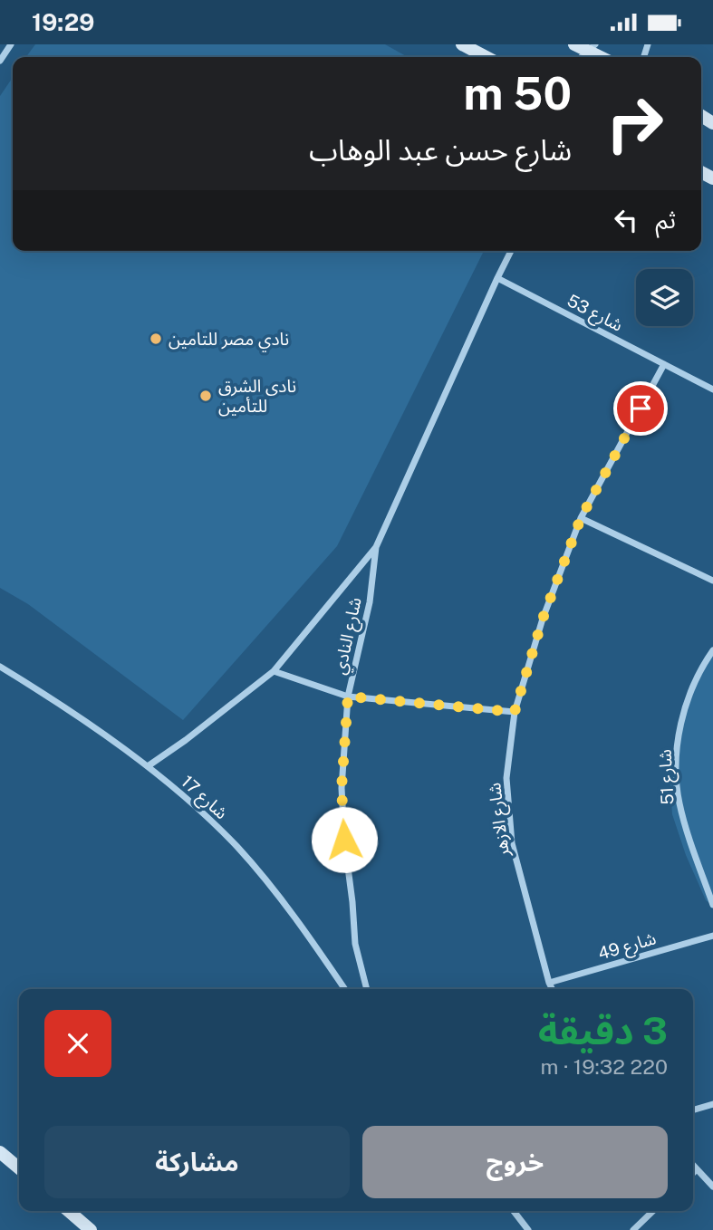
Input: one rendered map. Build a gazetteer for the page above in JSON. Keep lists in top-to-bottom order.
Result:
{
  "streets": {
    "street": [
      "شارع 53",
      "شارع النادي",
      "شارع 51",
      "شارع 17",
      "شارع الازهر",
      "شارع 49"
    ]
  },
  "crossings": [
    ["شارع 53", "شارع النادي"],
    ["شارع 53", "شارع الازهر"],
    ["شارع النادي", "شارع 17"],
    ["شارع الازهر", "شارع 49"]
  ],
  "places": ["نادي مصر للتامين", "نادى الشرق للتأمين"],
  "page": {
    "status": "19:29",
    "turn": ["50 m", "شارع حسن عبد الوهاب"],
    "then": "ثم",
    "heading": ["3 دقيقة", "220 m · 19:32"],
    "buttons": ["خروج", "مشاركة"]
  }
}
